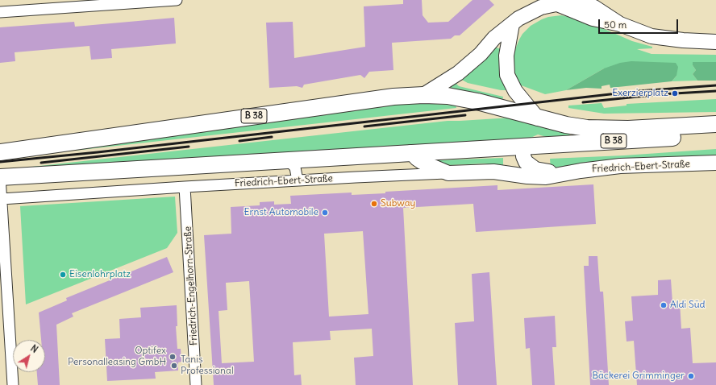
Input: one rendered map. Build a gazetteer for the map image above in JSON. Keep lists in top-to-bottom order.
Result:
{
  "streets": {
    "main road": ["B 38"],
    "street": ["Friedrich-Ebert-Straße", "Friedrich-Engelhorn-Straße"]
  },
  "crossings": [
    ["B 38", "Friedrich-Ebert-Straße"],
    ["Friedrich-Ebert-Straße", "Friedrich-Engelhorn-Straße"]
  ],
  "places": [
    "Exerzierplatz",
    "Subway",
    "Ernst Automobile",
    "Eisenlohrplatz",
    "Aldi Süd",
    "Optifex Personalleasing GmbH",
    "Tanis Professional",
    "Bäckerei Grimminger"
  ],
  "scale_bar": "50 m",
  "north": "top right"
}
